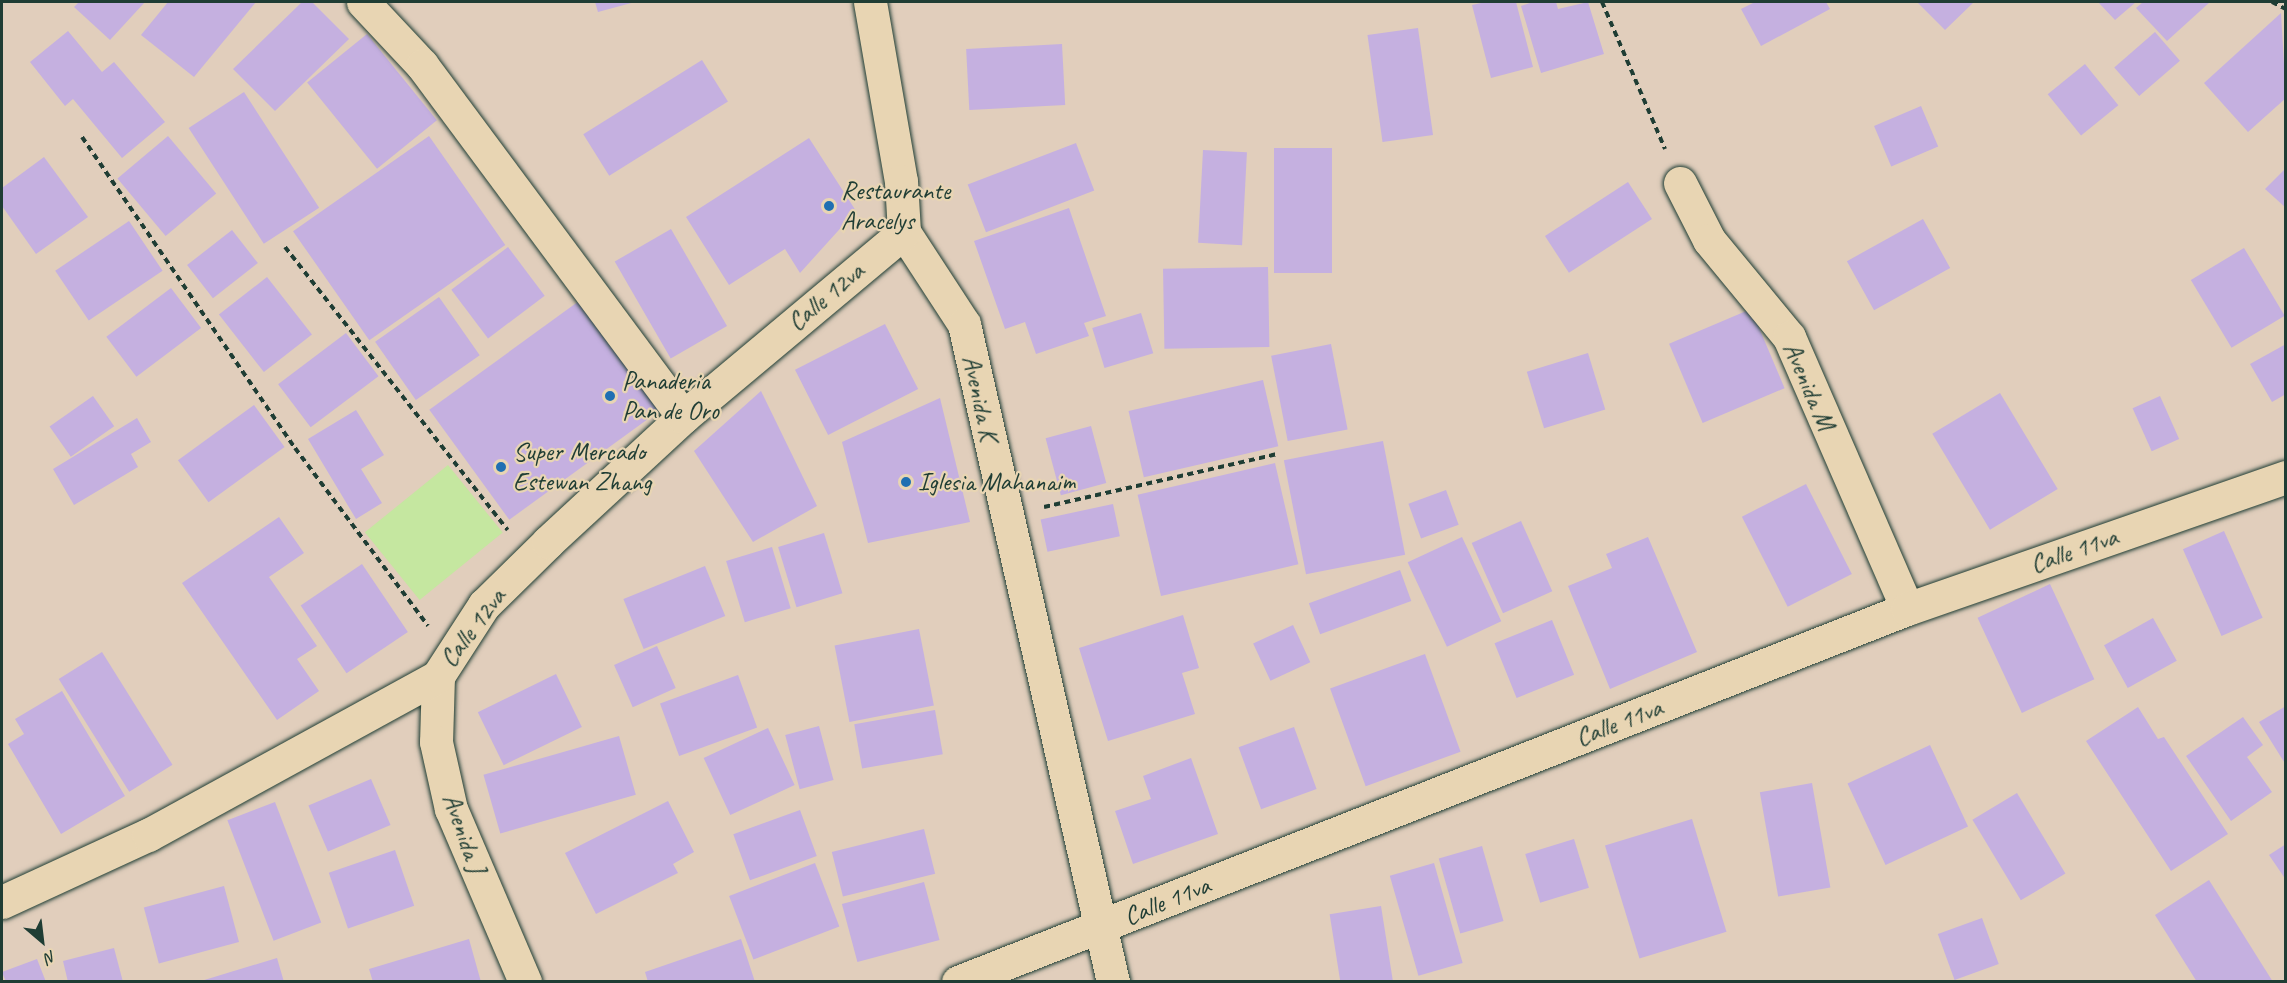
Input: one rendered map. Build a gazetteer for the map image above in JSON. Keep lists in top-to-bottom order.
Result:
{
  "streets": {
    "street": [
      "Calle 12va",
      "Avenida M",
      "Avenida K",
      "Calle 11va",
      "Avenida J"
    ]
  },
  "crossings": [
    ["Calle 12va", "Avenida K"],
    ["Calle 12va", "Avenida J"],
    ["Avenida M", "Calle 11va"],
    ["Avenida K", "Calle 11va"]
  ],
  "places": [
    "Restaurante Aracelys",
    "Panaderia Pan de Oro",
    "Super Mercado Estewan Zhang",
    "Iglesia Mahanaim"
  ],
  "north": "bottom right"
}
